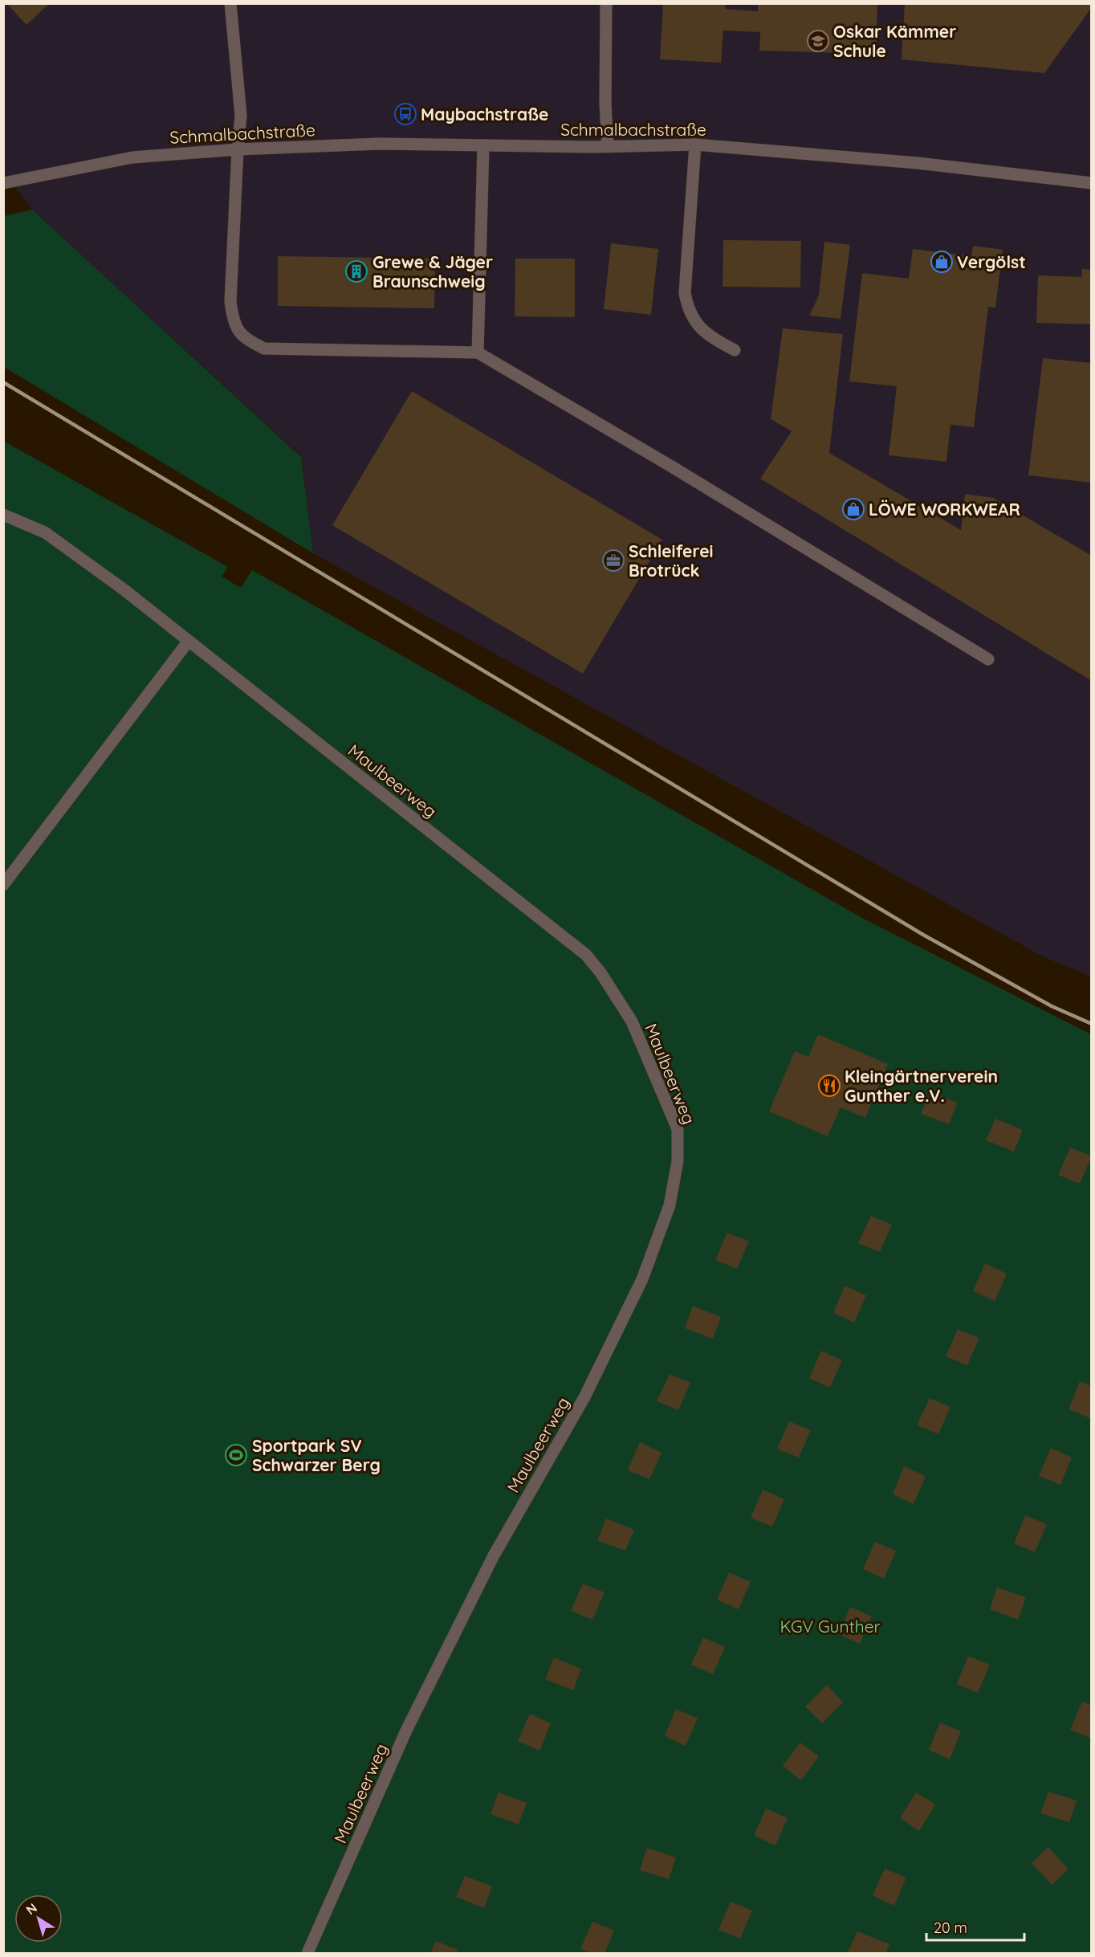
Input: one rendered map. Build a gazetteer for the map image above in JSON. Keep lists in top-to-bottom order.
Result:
{
  "streets": {
    "street": ["Schmalbachstraße", "Maulbeerweg"]
  },
  "parks": ["KGV Gunther"],
  "places": {
    "school or university": ["Oskar Kämmer Schule"],
    "bus stop": ["Maybachstraße"],
    "shop": ["Vergölst", "LÖWE WORKWEAR"],
    "building": ["Grewe & Jäger Braunschweig"],
    "office": ["Schleiferei Brotrück"],
    "restaurant": ["Kleingärtnerverein Gunther e.V."],
    "sports": ["Sportpark SV Schwarzer Berg"]
  },
  "scale_bar": "20 m",
  "north": "top left"
}
